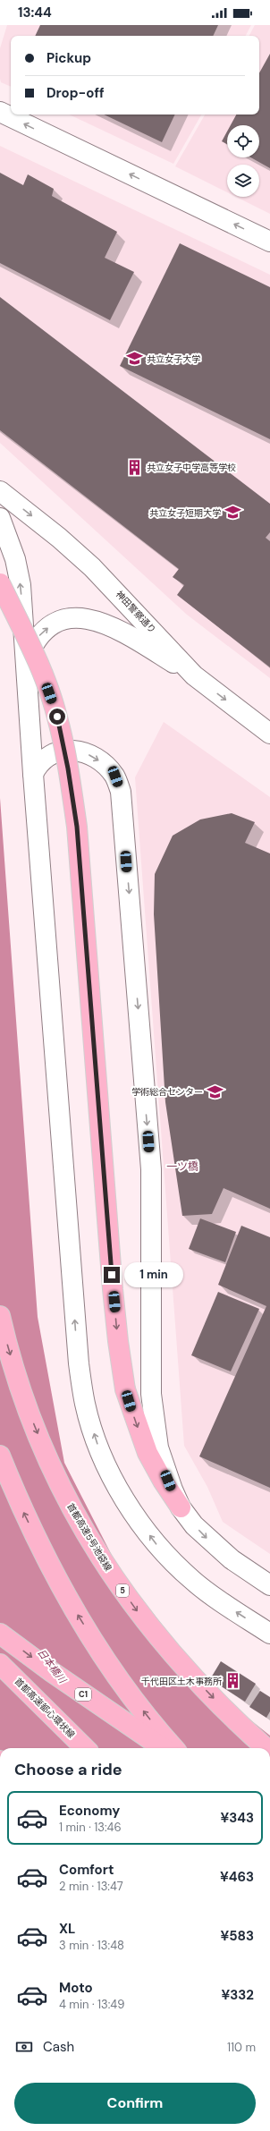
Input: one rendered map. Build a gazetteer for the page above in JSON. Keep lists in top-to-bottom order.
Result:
{
  "streets": {
    "highway": [
      "首都高速5号池袋線",
      "5",
      "C1",
      "首都高速都心環状線"
    ],
    "street": ["神田警察通り"]
  },
  "one_way": ["神田警察通り"],
  "districts": ["一ツ橋"],
  "water": ["日本橋川"],
  "places": {
    "school or university": ["共立女子大学", "共立女子短期大学", "学術総合センター"],
    "building": ["共立女子中学高等学校", "千代田区土木事務所"]
  },
  "page": {
    "status": "13:44",
    "banner": ["Pickup", "Drop-off"],
    "bubble": "1 min",
    "heading": "Choose a ride",
    "list": [
      {
        "name": "Economy",
        "note": "1 min · 13:46",
        "value": "¥343"
      },
      {
        "name": "Comfort",
        "note": "2 min · 13:47",
        "value": "¥463"
      },
      {
        "name": "XL",
        "note": "3 min · 13:48",
        "value": "¥583"
      },
      {
        "name": "Moto",
        "note": "4 min · 13:49",
        "value": "¥332"
      }
    ],
    "pay": ["Cash", "110 m"],
    "buttons": "Confirm"
  }
}
